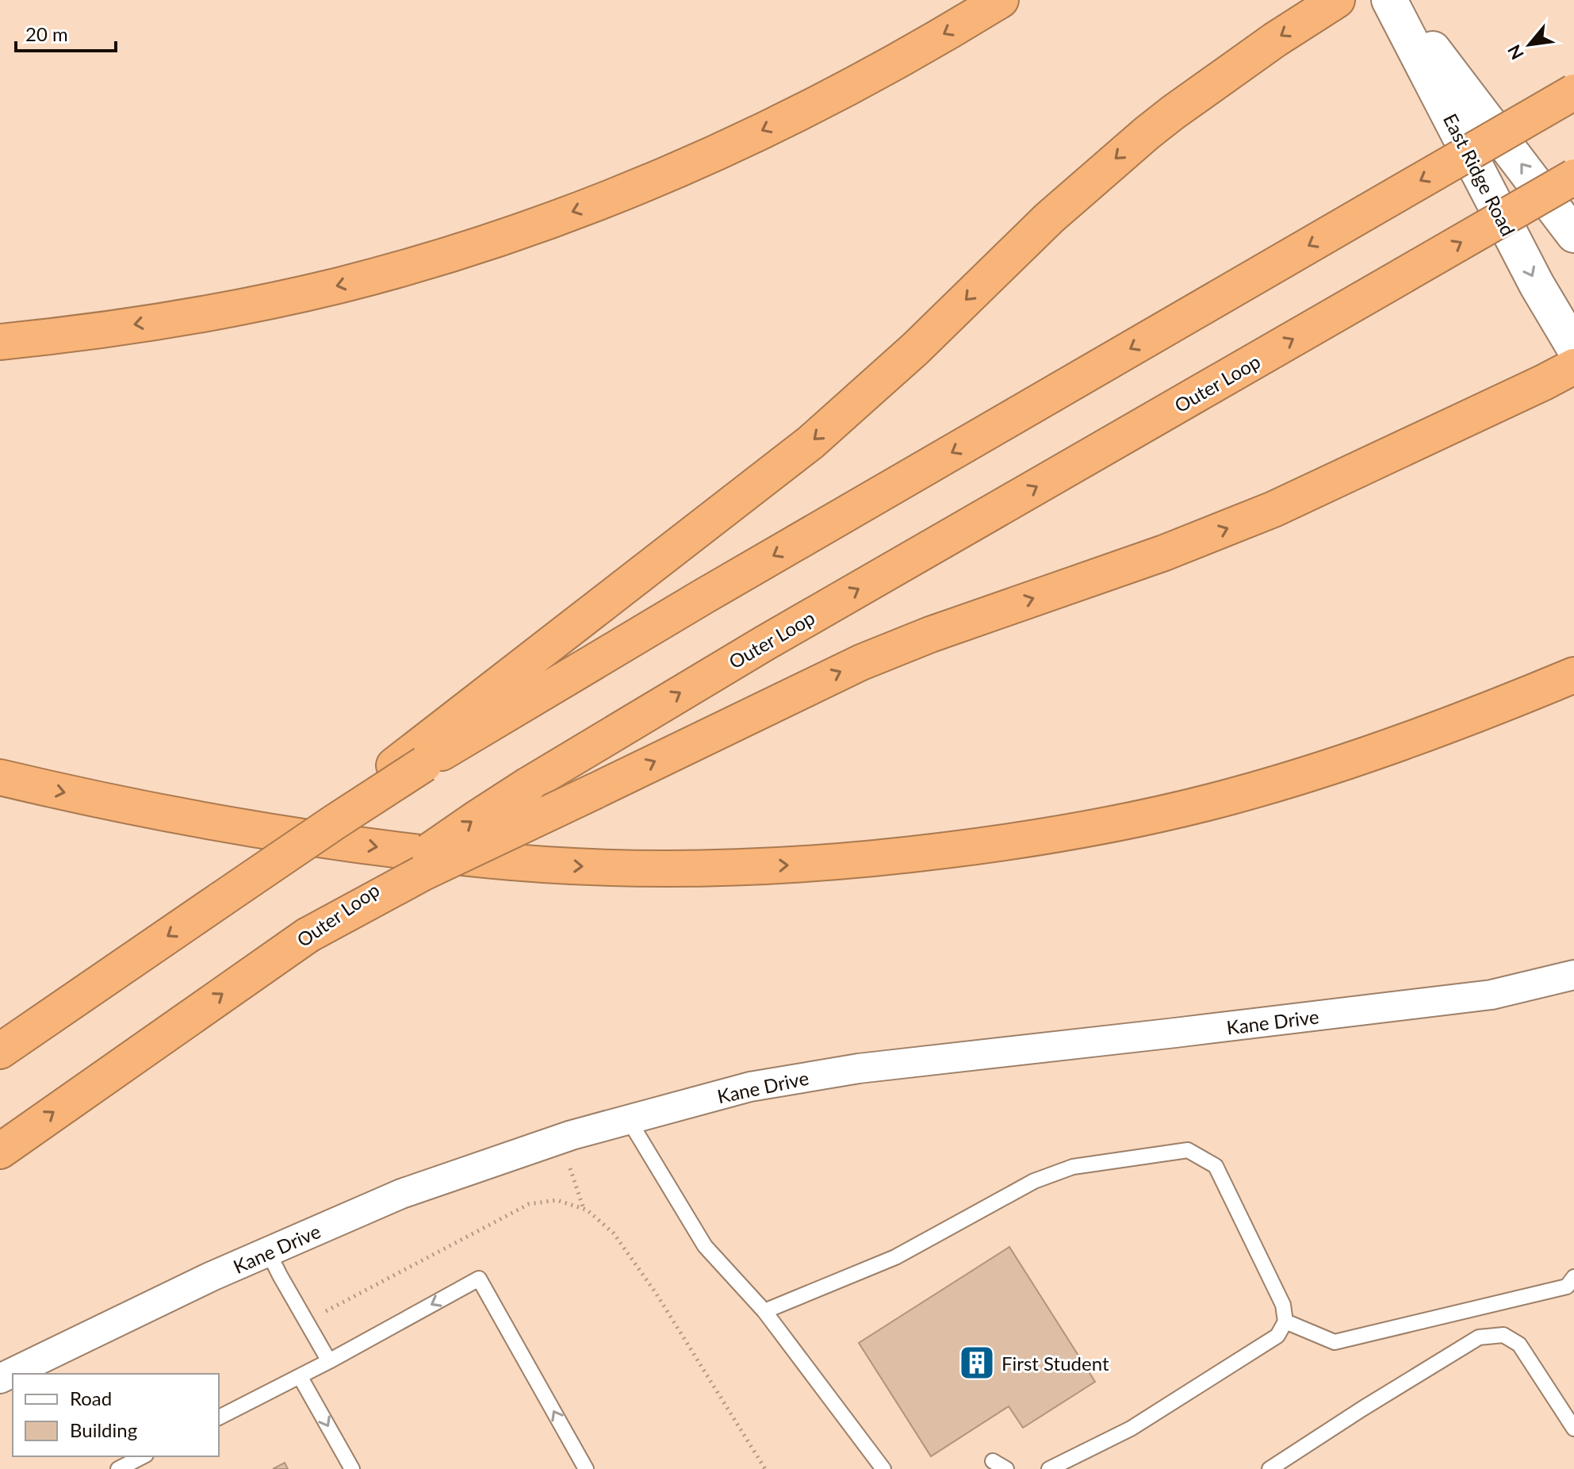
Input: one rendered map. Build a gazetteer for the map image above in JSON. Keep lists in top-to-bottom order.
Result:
{
  "streets": {
    "highway": ["Outer Loop"],
    "main road": ["East Ridge Road"],
    "street": ["Kane Drive"]
  },
  "places": {
    "building": ["First Student"]
  },
  "legend": ["Road", "Building"],
  "scale_bar": "20 m",
  "north": "bottom left"
}
